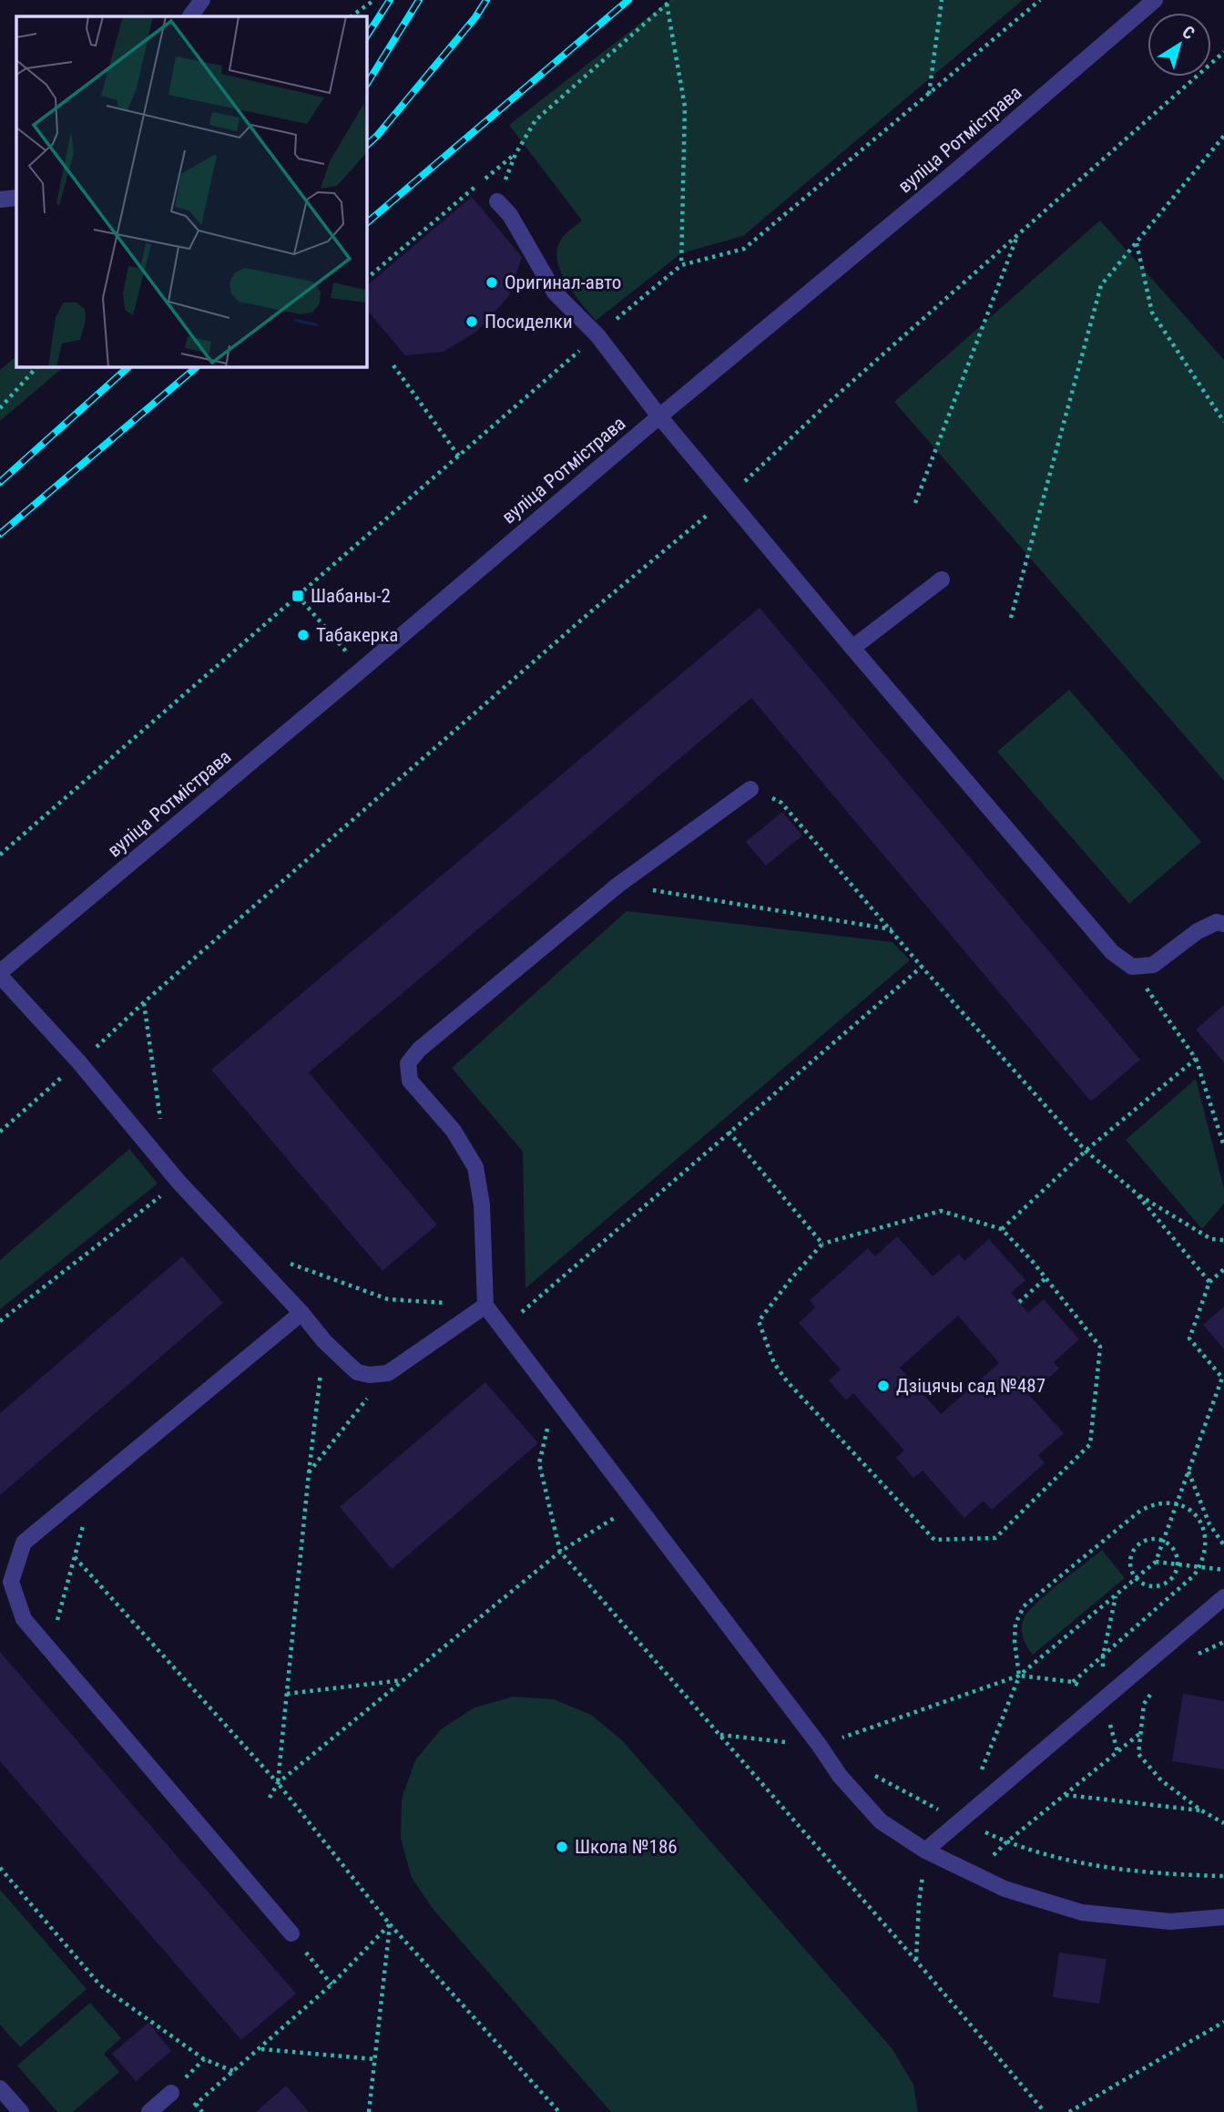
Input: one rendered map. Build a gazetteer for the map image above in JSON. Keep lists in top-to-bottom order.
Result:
{
  "streets": {
    "street": ["вуліца Ротмістрава"]
  },
  "places": {
    "other": [
      "Оригинал-авто",
      "Посиделки",
      "Табакерка",
      "Дзіцячы сад №487",
      "Школа №186"
    ],
    "transit": ["Шабаны-2"]
  },
  "north": "top right"
}
